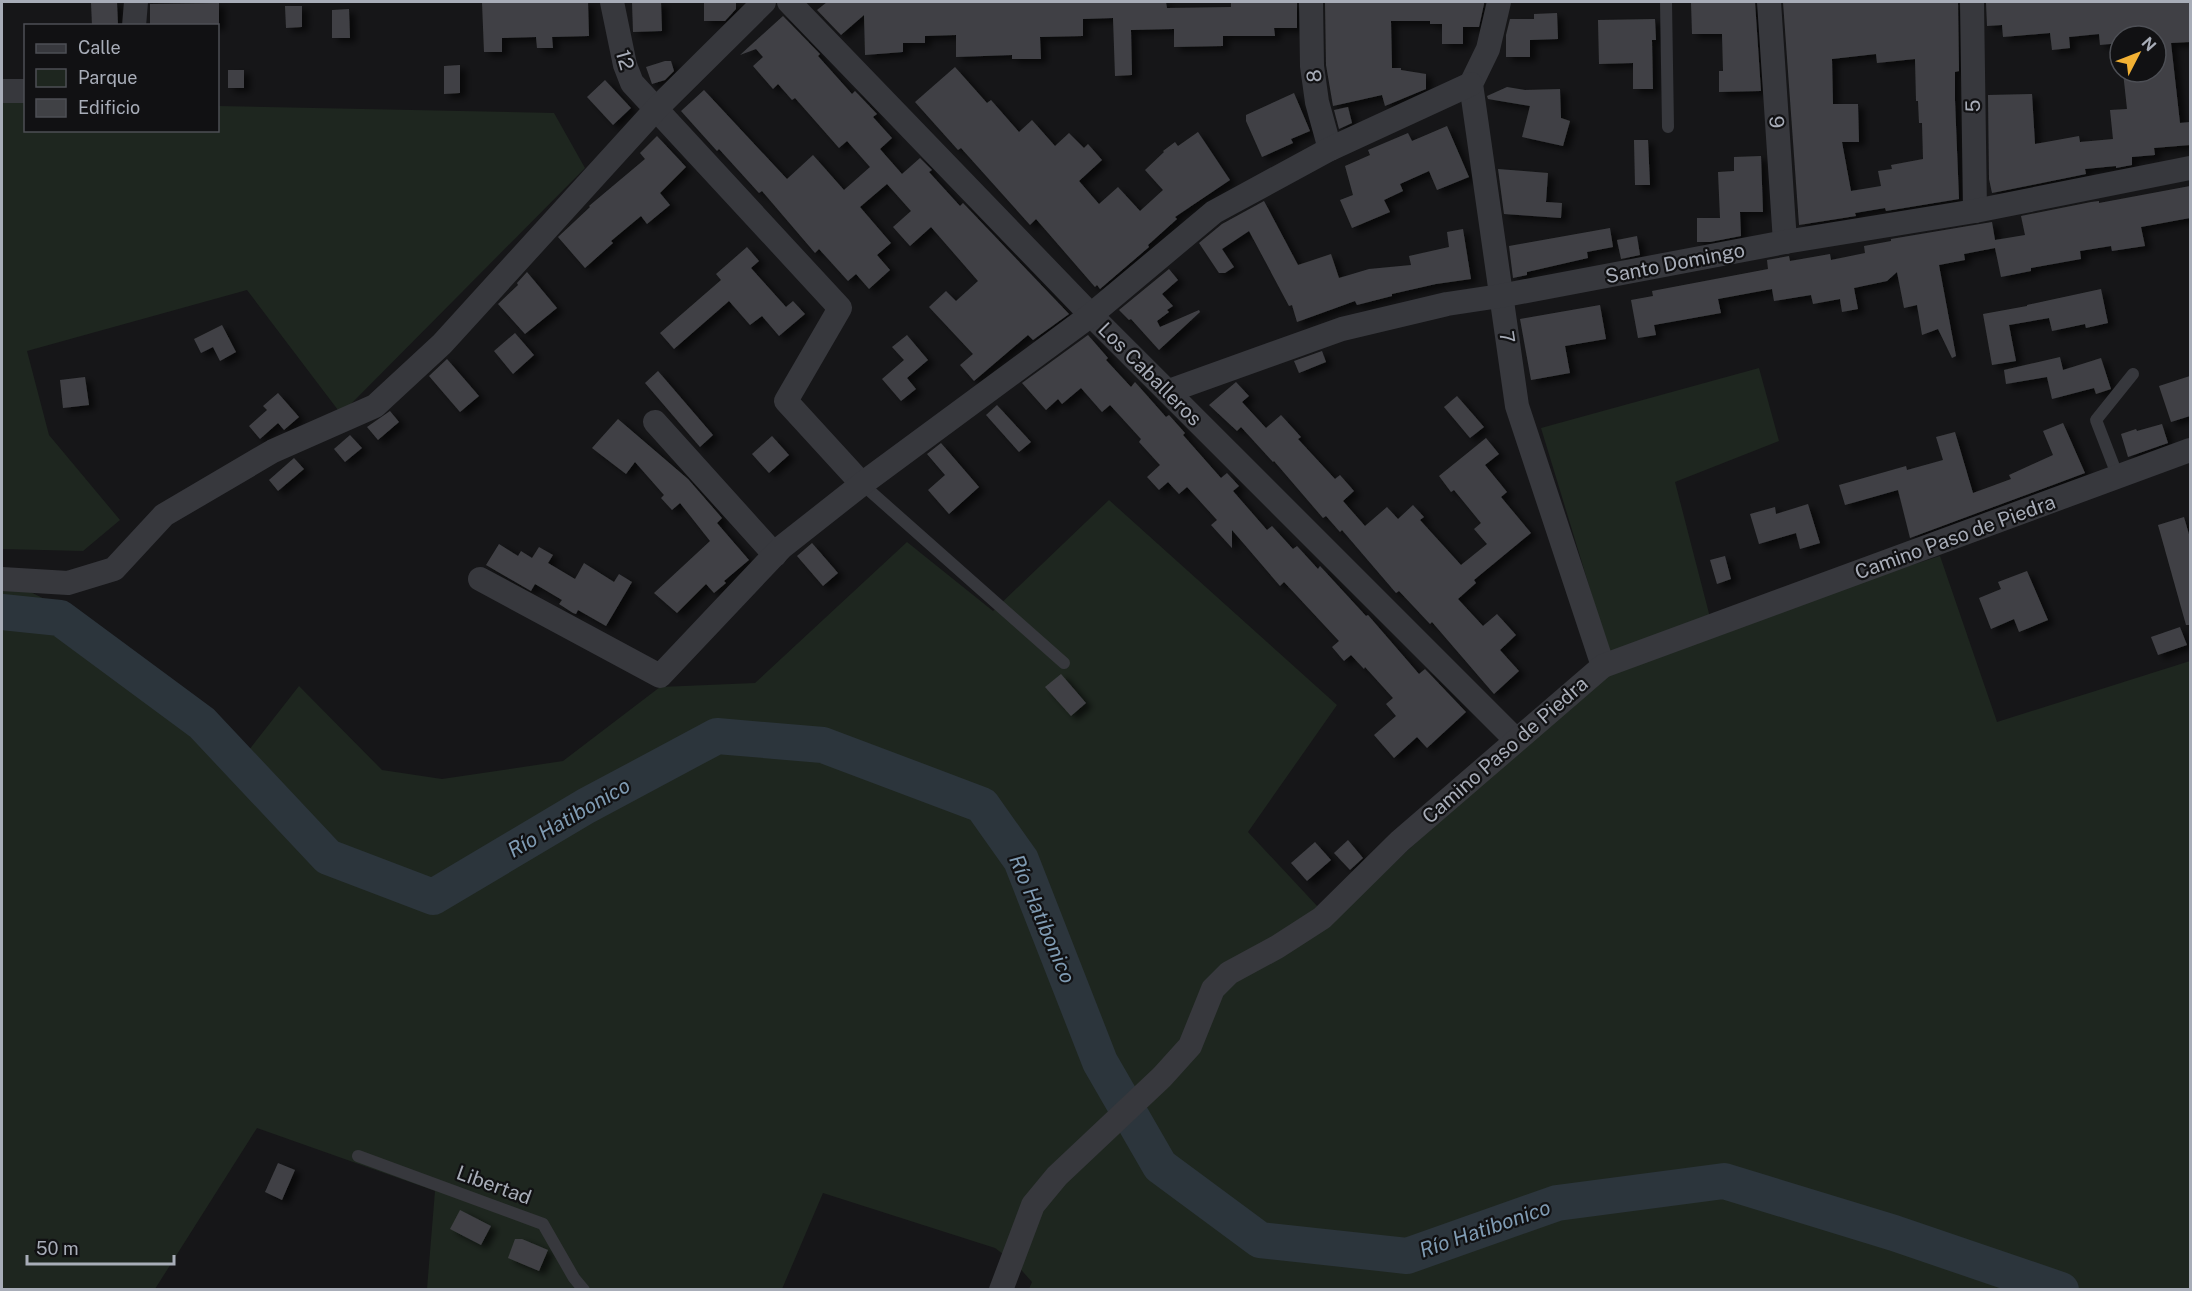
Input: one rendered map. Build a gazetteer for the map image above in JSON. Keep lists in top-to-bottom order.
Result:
{
  "streets": {
    "street": [
      "12",
      "8",
      "5",
      "6",
      "Santo Domingo",
      "7",
      "Los Caballeros",
      "Camino Paso de Piedra"
    ],
    "lane": ["Libertad"]
  },
  "crossings": [
    ["5", "Santo Domingo"],
    ["6", "Santo Domingo"],
    ["Santo Domingo", "7"],
    ["Santo Domingo", "Los Caballeros"],
    ["7", "Camino Paso de Piedra"],
    ["Los Caballeros", "Camino Paso de Piedra"]
  ],
  "water": ["Río Hatibonico"],
  "legend": ["Calle", "Parque", "Edificio"],
  "scale_bar": "50 m",
  "north": "top right"
}
